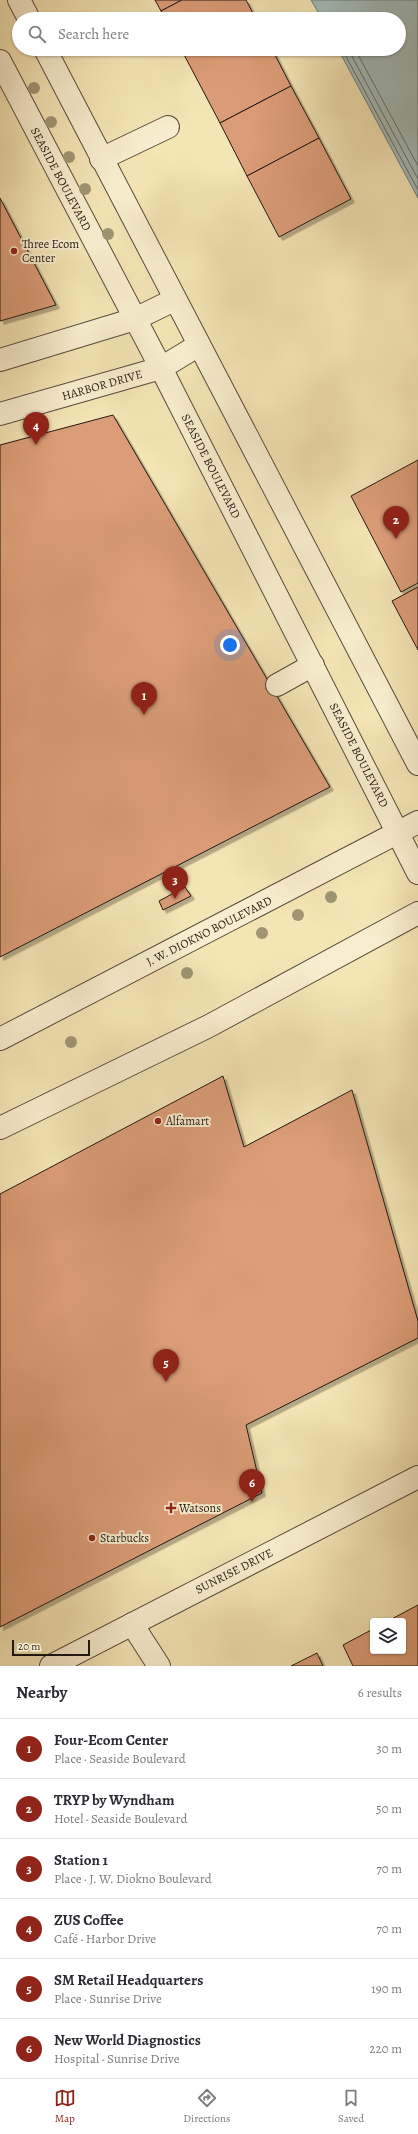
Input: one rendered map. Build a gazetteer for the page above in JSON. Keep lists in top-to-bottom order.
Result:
{
  "streets": {
    "street": [
      "SEASIDE BOULEVARD",
      "HARBOR DRIVE",
      "J. W. DIOKNO BOULEVARD",
      "SUNRISE DRIVE"
    ]
  },
  "crossings": [
    ["SEASIDE BOULEVARD", "HARBOR DRIVE"],
    ["SEASIDE BOULEVARD", "J. W. DIOKNO BOULEVARD"]
  ],
  "places": {
    "other": ["Three Ecom Center", "Alfamart", "Starbucks"],
    "health": ["Watsons"]
  },
  "scale_bar": "20 m",
  "page": {
    "search": "Search here",
    "pins": [
      "4",
      "2",
      "1",
      "3",
      "5",
      "6"
    ],
    "scale": "20 m",
    "heading": ["Nearby", "6 results"],
    "list": [
      {
        "mark": "1",
        "name": "Four-Ecom Center",
        "note": "Place · Seaside Boulevard",
        "value": "30 m"
      },
      {
        "mark": "2",
        "name": "TRYP by Wyndham",
        "note": "Hotel · Seaside Boulevard",
        "value": "50 m"
      },
      {
        "mark": "3",
        "name": "Station 1",
        "note": "Place · J. W. Diokno Boulevard",
        "value": "70 m"
      },
      {
        "mark": "4",
        "name": "ZUS Coffee",
        "note": "Café · Harbor Drive",
        "value": "70 m"
      },
      {
        "mark": "5",
        "name": "SM Retail Headquarters",
        "note": "Place · Sunrise Drive",
        "value": "190 m"
      },
      {
        "mark": "6",
        "name": "New World Diagnostics",
        "note": "Hospital · Sunrise Drive",
        "value": "220 m"
      }
    ],
    "nav": ["Map", "Directions", "Saved"]
  }
}
